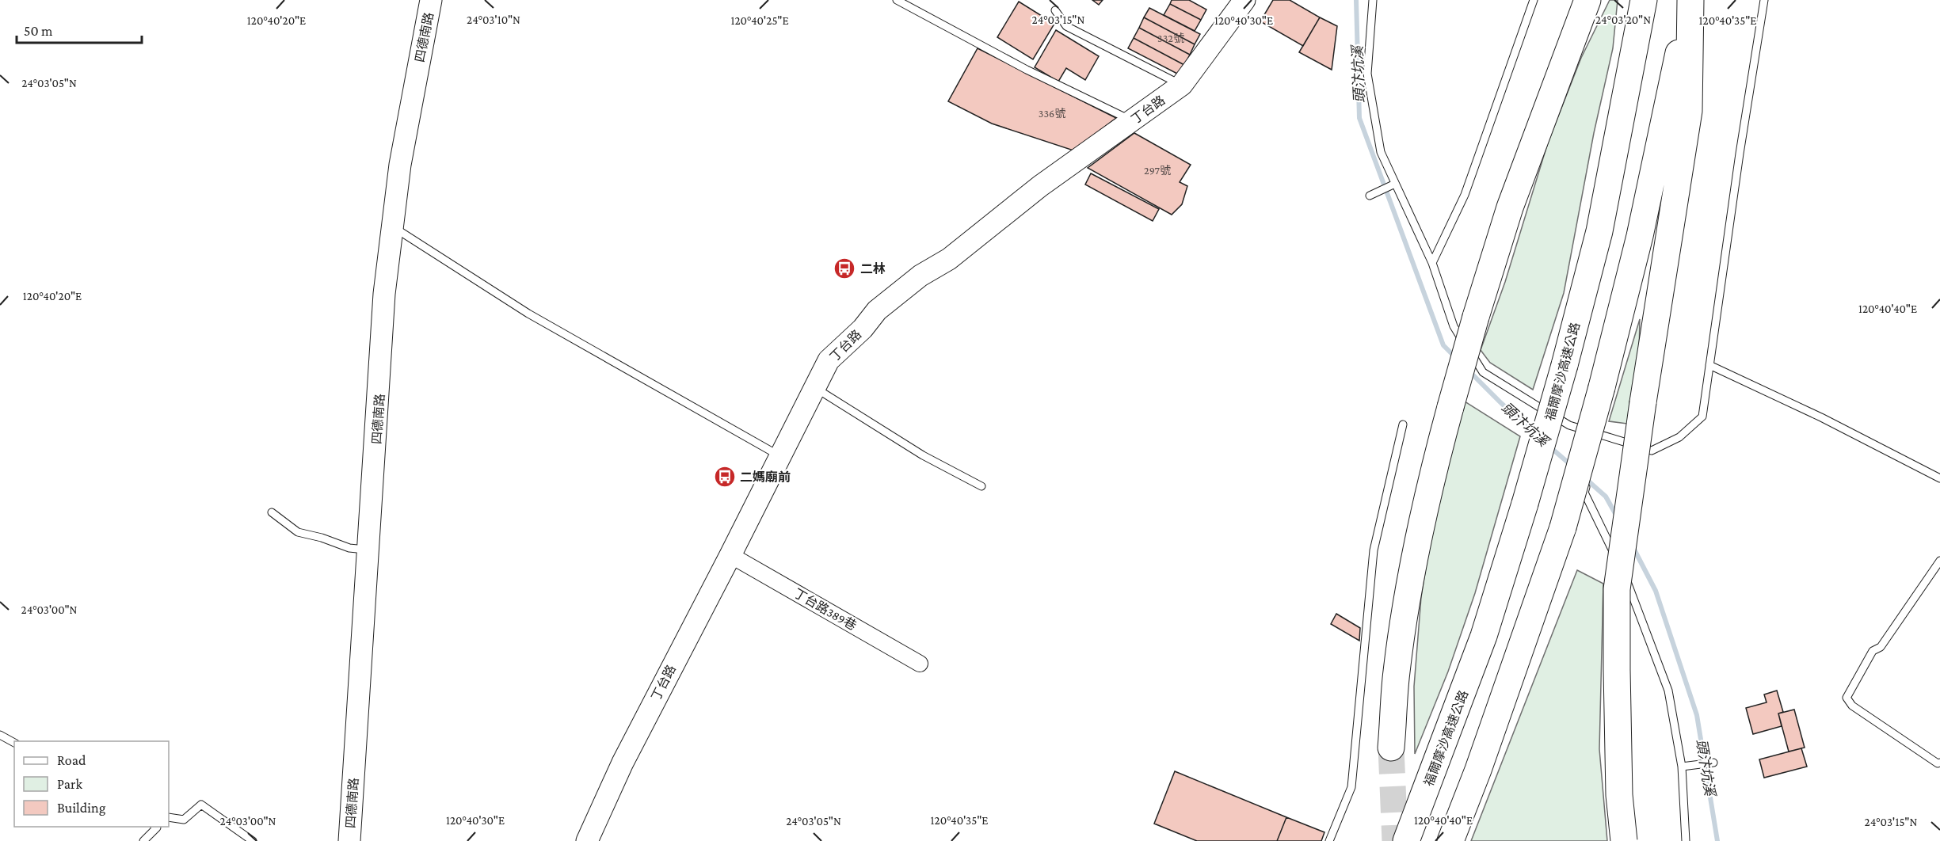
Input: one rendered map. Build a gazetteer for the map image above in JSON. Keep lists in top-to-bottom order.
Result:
{
  "streets": {
    "highway": ["福爾摩沙高速公路"],
    "street": ["四德南路", "丁台路", "丁台路389巷"]
  },
  "crossings": [
    ["丁台路", "丁台路389巷"]
  ],
  "water": ["頭汴坑溪"],
  "places": {
    "bus stop": ["二林", "二媽廟前"]
  },
  "house_numbers": ["332號", "336號", "297號"],
  "legend": ["Road", "Park", "Building"],
  "scale_bar": "50 m",
  "coordinates": [
    "24°03'10\"N",
    "24°03'15\"N",
    "24°03'20\"N",
    "120°40'30\"E",
    "120°40'35\"E",
    "120°40'20\"E",
    "120°40'25\"E",
    "24°03'05\"N",
    "120°40'40\"E",
    "24°03'00\"N"
  ]
}
